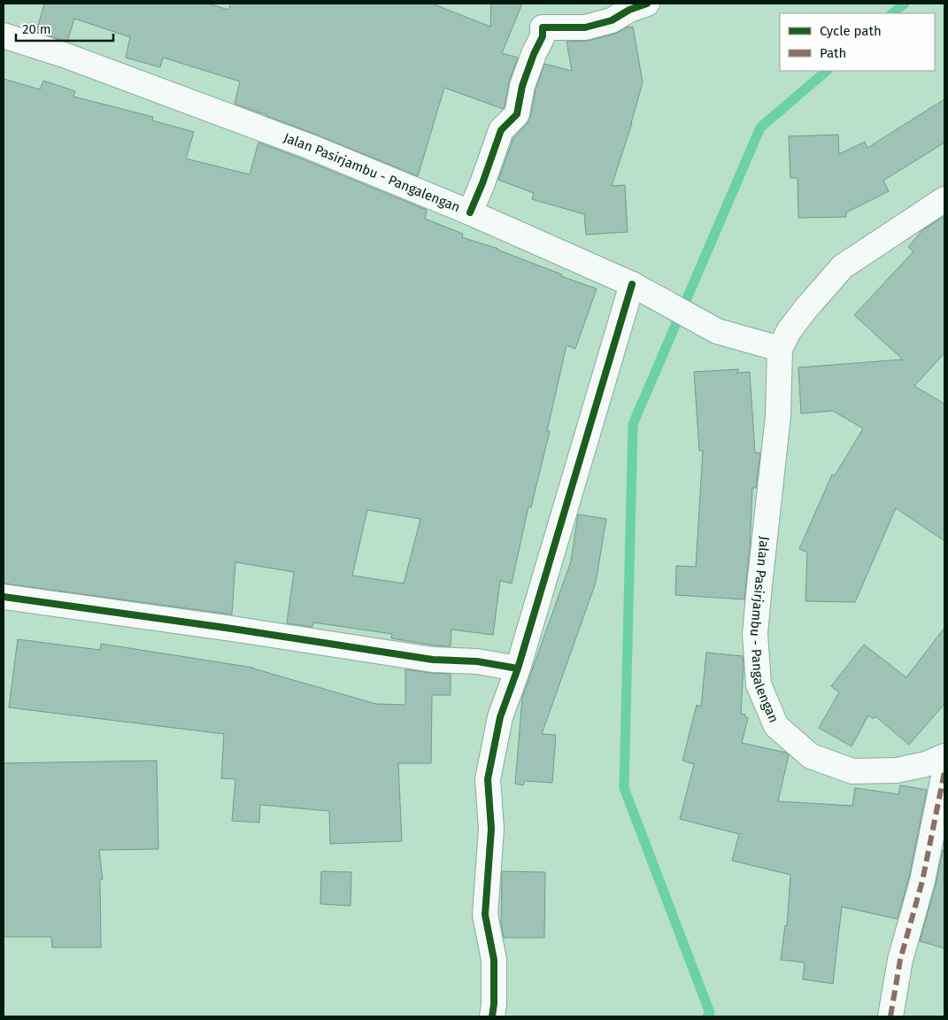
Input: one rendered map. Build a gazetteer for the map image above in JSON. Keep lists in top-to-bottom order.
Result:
{
  "streets": {
    "street": ["Jalan Pasirjambu - Pangalengan"]
  },
  "legend": ["Cycle path", "Path"],
  "scale_bar": "20 m"
}
